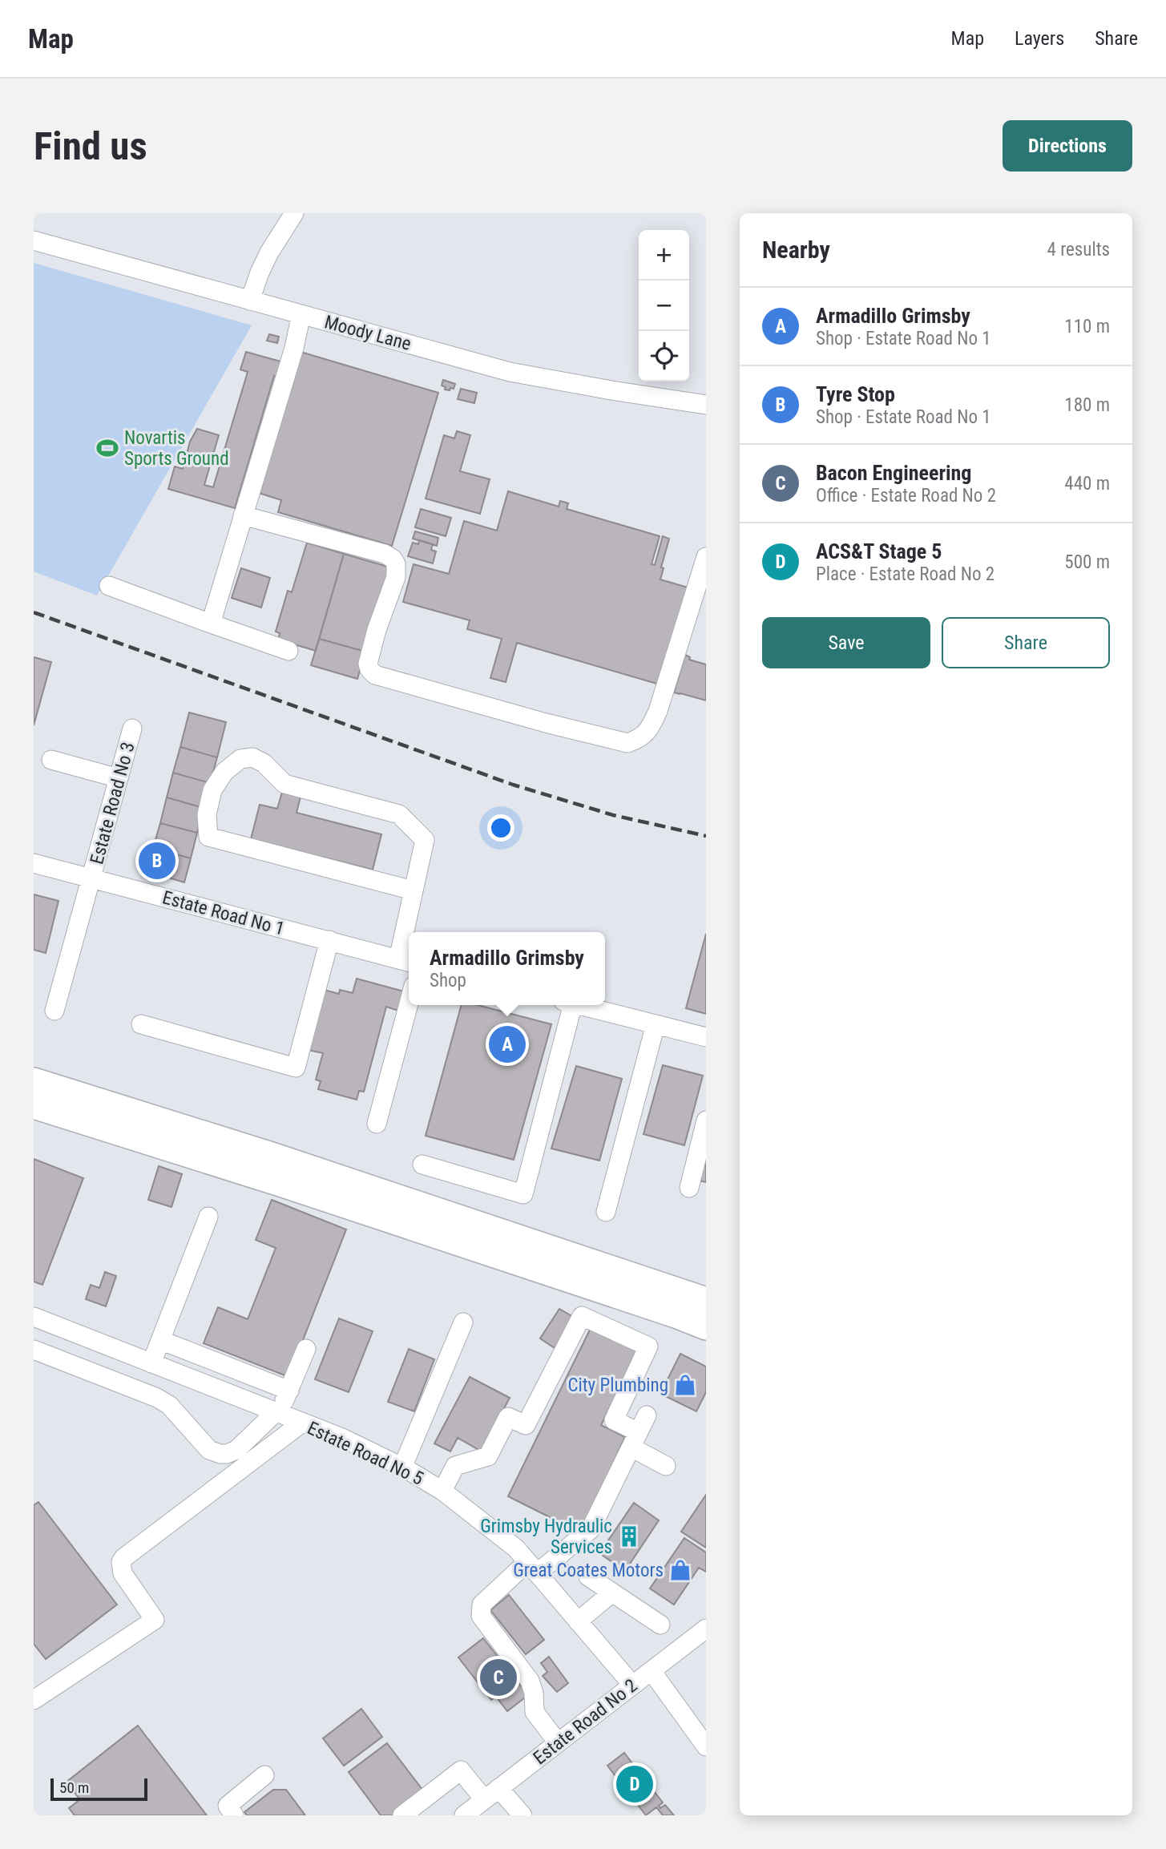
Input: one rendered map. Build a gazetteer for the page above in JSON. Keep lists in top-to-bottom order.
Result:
{
  "streets": {
    "street": [
      "Moody Lane",
      "Estate Road No 3",
      "Estate Road No 1",
      "Estate Road No 5",
      "Estate Road No 2"
    ]
  },
  "crossings": [
    ["Estate Road No 3", "Estate Road No 1"],
    ["Estate Road No 5", "Estate Road No 2"]
  ],
  "places": {
    "sports": ["Novartis Sports Ground"],
    "shop": ["City Plumbing", "Great Coates Motors"],
    "building": ["Grimsby Hydraulic Services"]
  },
  "scale_bar": "50 m",
  "page": {
    "header": "Map",
    "nav": ["Map", "Layers", "Share"],
    "buttons": [
      "Directions",
      ["Save", "Share"]
    ],
    "title": "Find us",
    "heading": ["Nearby", "4 results"],
    "map_buttons": ["+", "−"],
    "list": [
      {
        "mark": "A",
        "name": "Armadillo Grimsby",
        "note": "Shop · Estate Road No 1",
        "value": "110 m"
      },
      {
        "mark": "B",
        "name": "Tyre Stop",
        "note": "Shop · Estate Road No 1",
        "value": "180 m"
      },
      {
        "mark": "C",
        "name": "Bacon Engineering",
        "note": "Office · Estate Road No 2",
        "value": "440 m"
      },
      {
        "mark": "D",
        "name": "ACS&T Stage 5",
        "note": "Place · Estate Road No 2",
        "value": "500 m"
      }
    ],
    "pins": [
      "B",
      "A",
      "C",
      "D"
    ],
    "popup": ["Armadillo Grimsby", "Shop"],
    "scale": "50 m"
  }
}
